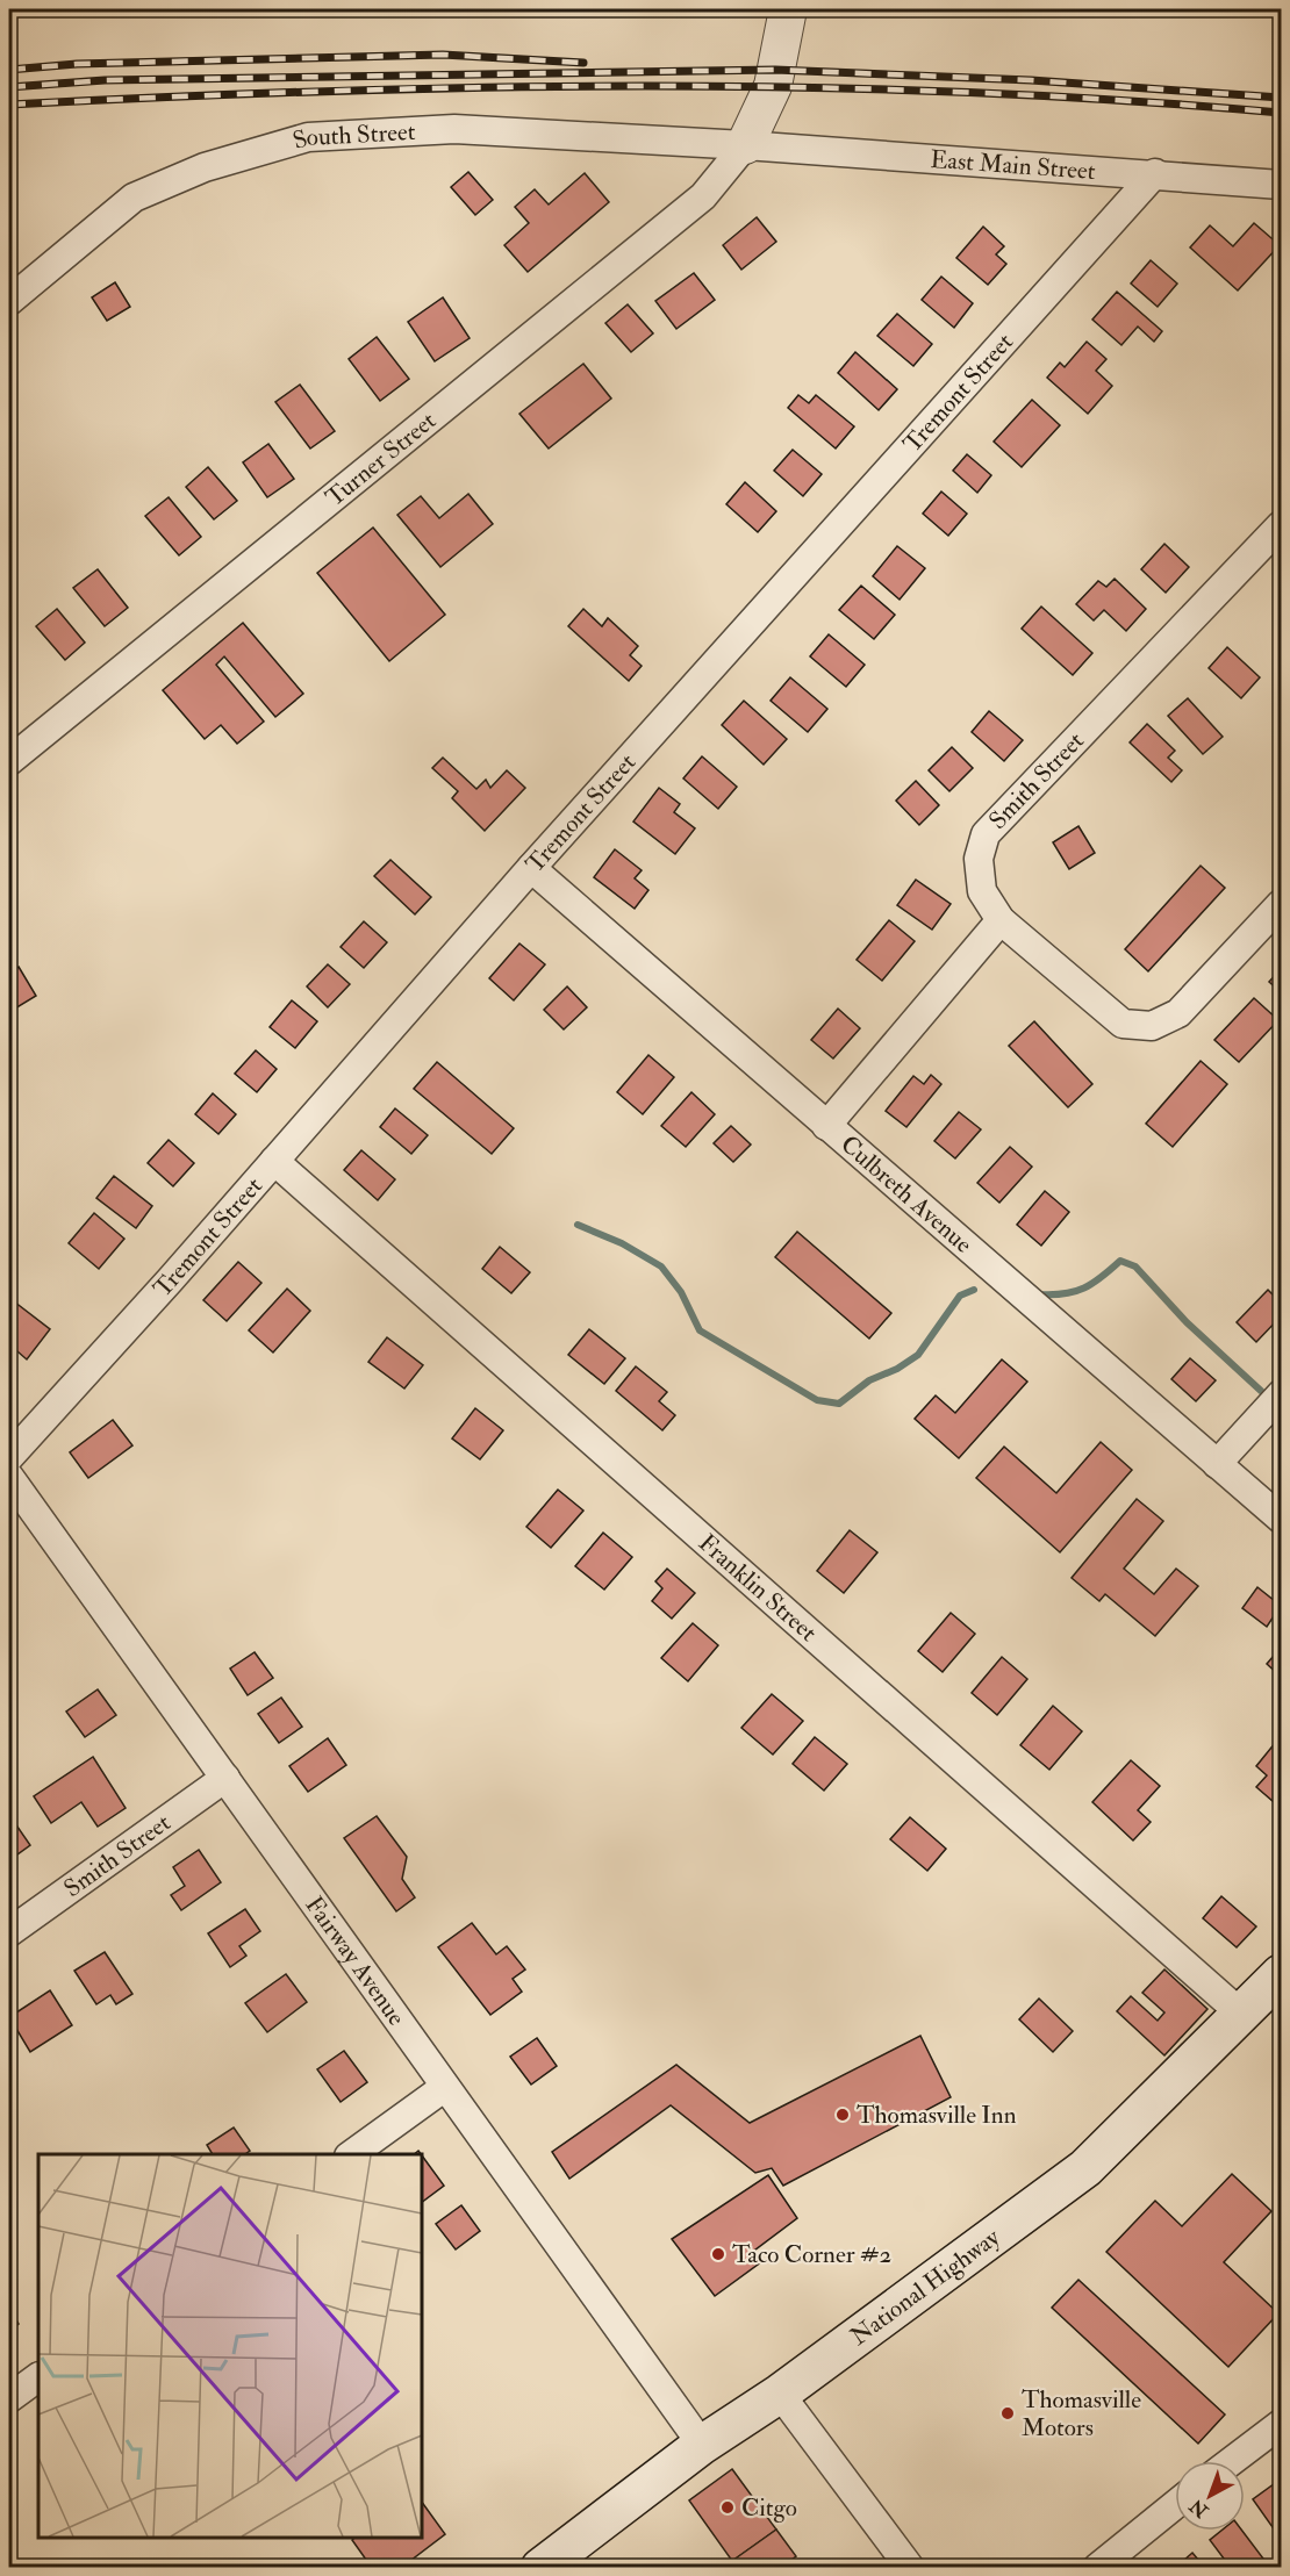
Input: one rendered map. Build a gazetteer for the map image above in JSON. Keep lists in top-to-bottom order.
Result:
{
  "streets": {
    "main road": ["National Highway"],
    "street": [
      "South Street",
      "East Main Street",
      "Tremont Street",
      "Turner Street",
      "Smith Street",
      "Culbreth Avenue",
      "Franklin Street",
      "Fairway Avenue"
    ]
  },
  "crossings": [
    ["South Street", "East Main Street"],
    ["South Street", "Turner Street"],
    ["East Main Street", "Tremont Street"],
    ["East Main Street", "Turner Street"],
    ["Tremont Street", "Culbreth Avenue"],
    ["Tremont Street", "Franklin Street"],
    ["Smith Street", "Fairway Avenue"],
    ["Franklin Street", "National Highway"],
    ["Fairway Avenue", "National Highway"]
  ],
  "places": [
    "Thomasville Inn",
    "Taco Corner #2",
    "Thomasville Motors",
    "Citgo"
  ],
  "north": "bottom left"
}
